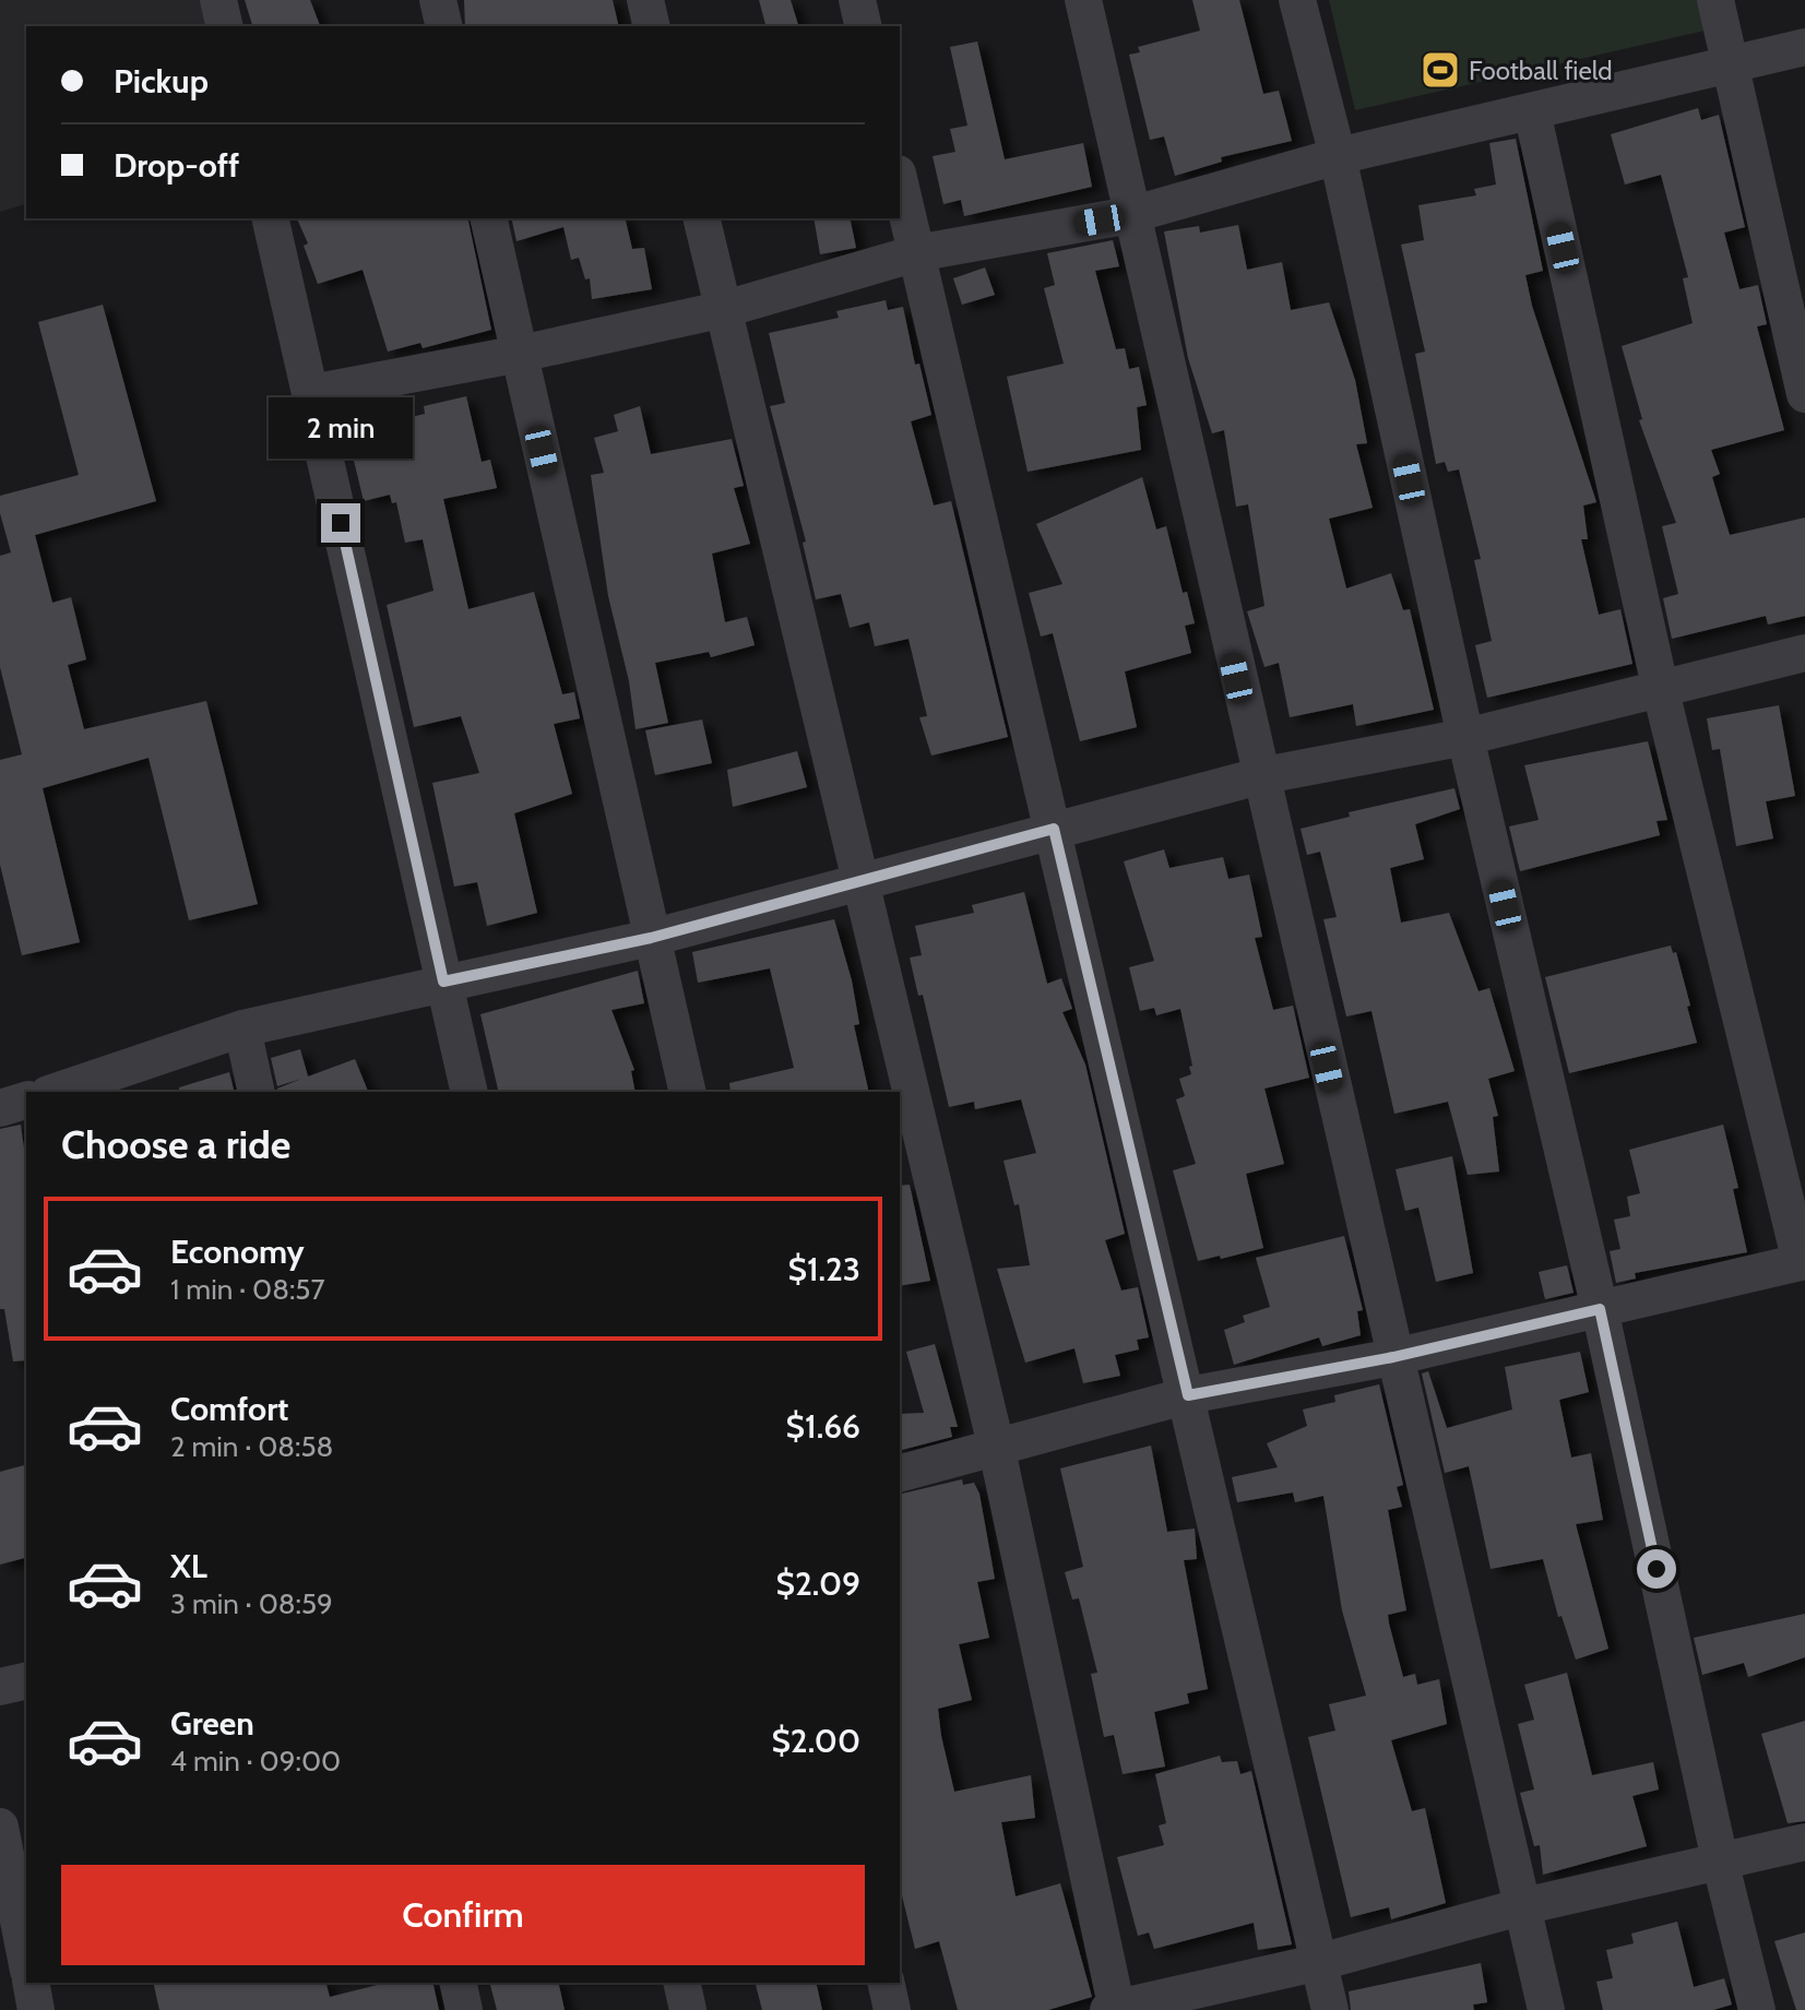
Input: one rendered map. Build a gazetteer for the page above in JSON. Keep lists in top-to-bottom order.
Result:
{
  "places": {
    "sports": ["Football field"]
  },
  "page": {
    "banner": ["Pickup", "Drop-off"],
    "bubble": "2 min",
    "heading": "Choose a ride",
    "list": [
      {
        "name": "Economy",
        "note": "1 min · 08:57",
        "value": "$1.23"
      },
      {
        "name": "Comfort",
        "note": "2 min · 08:58",
        "value": "$1.66"
      },
      {
        "name": "XL",
        "note": "3 min · 08:59",
        "value": "$2.09"
      },
      {
        "name": "Green",
        "note": "4 min · 09:00",
        "value": "$2.00"
      }
    ],
    "buttons": "Confirm"
  }
}
